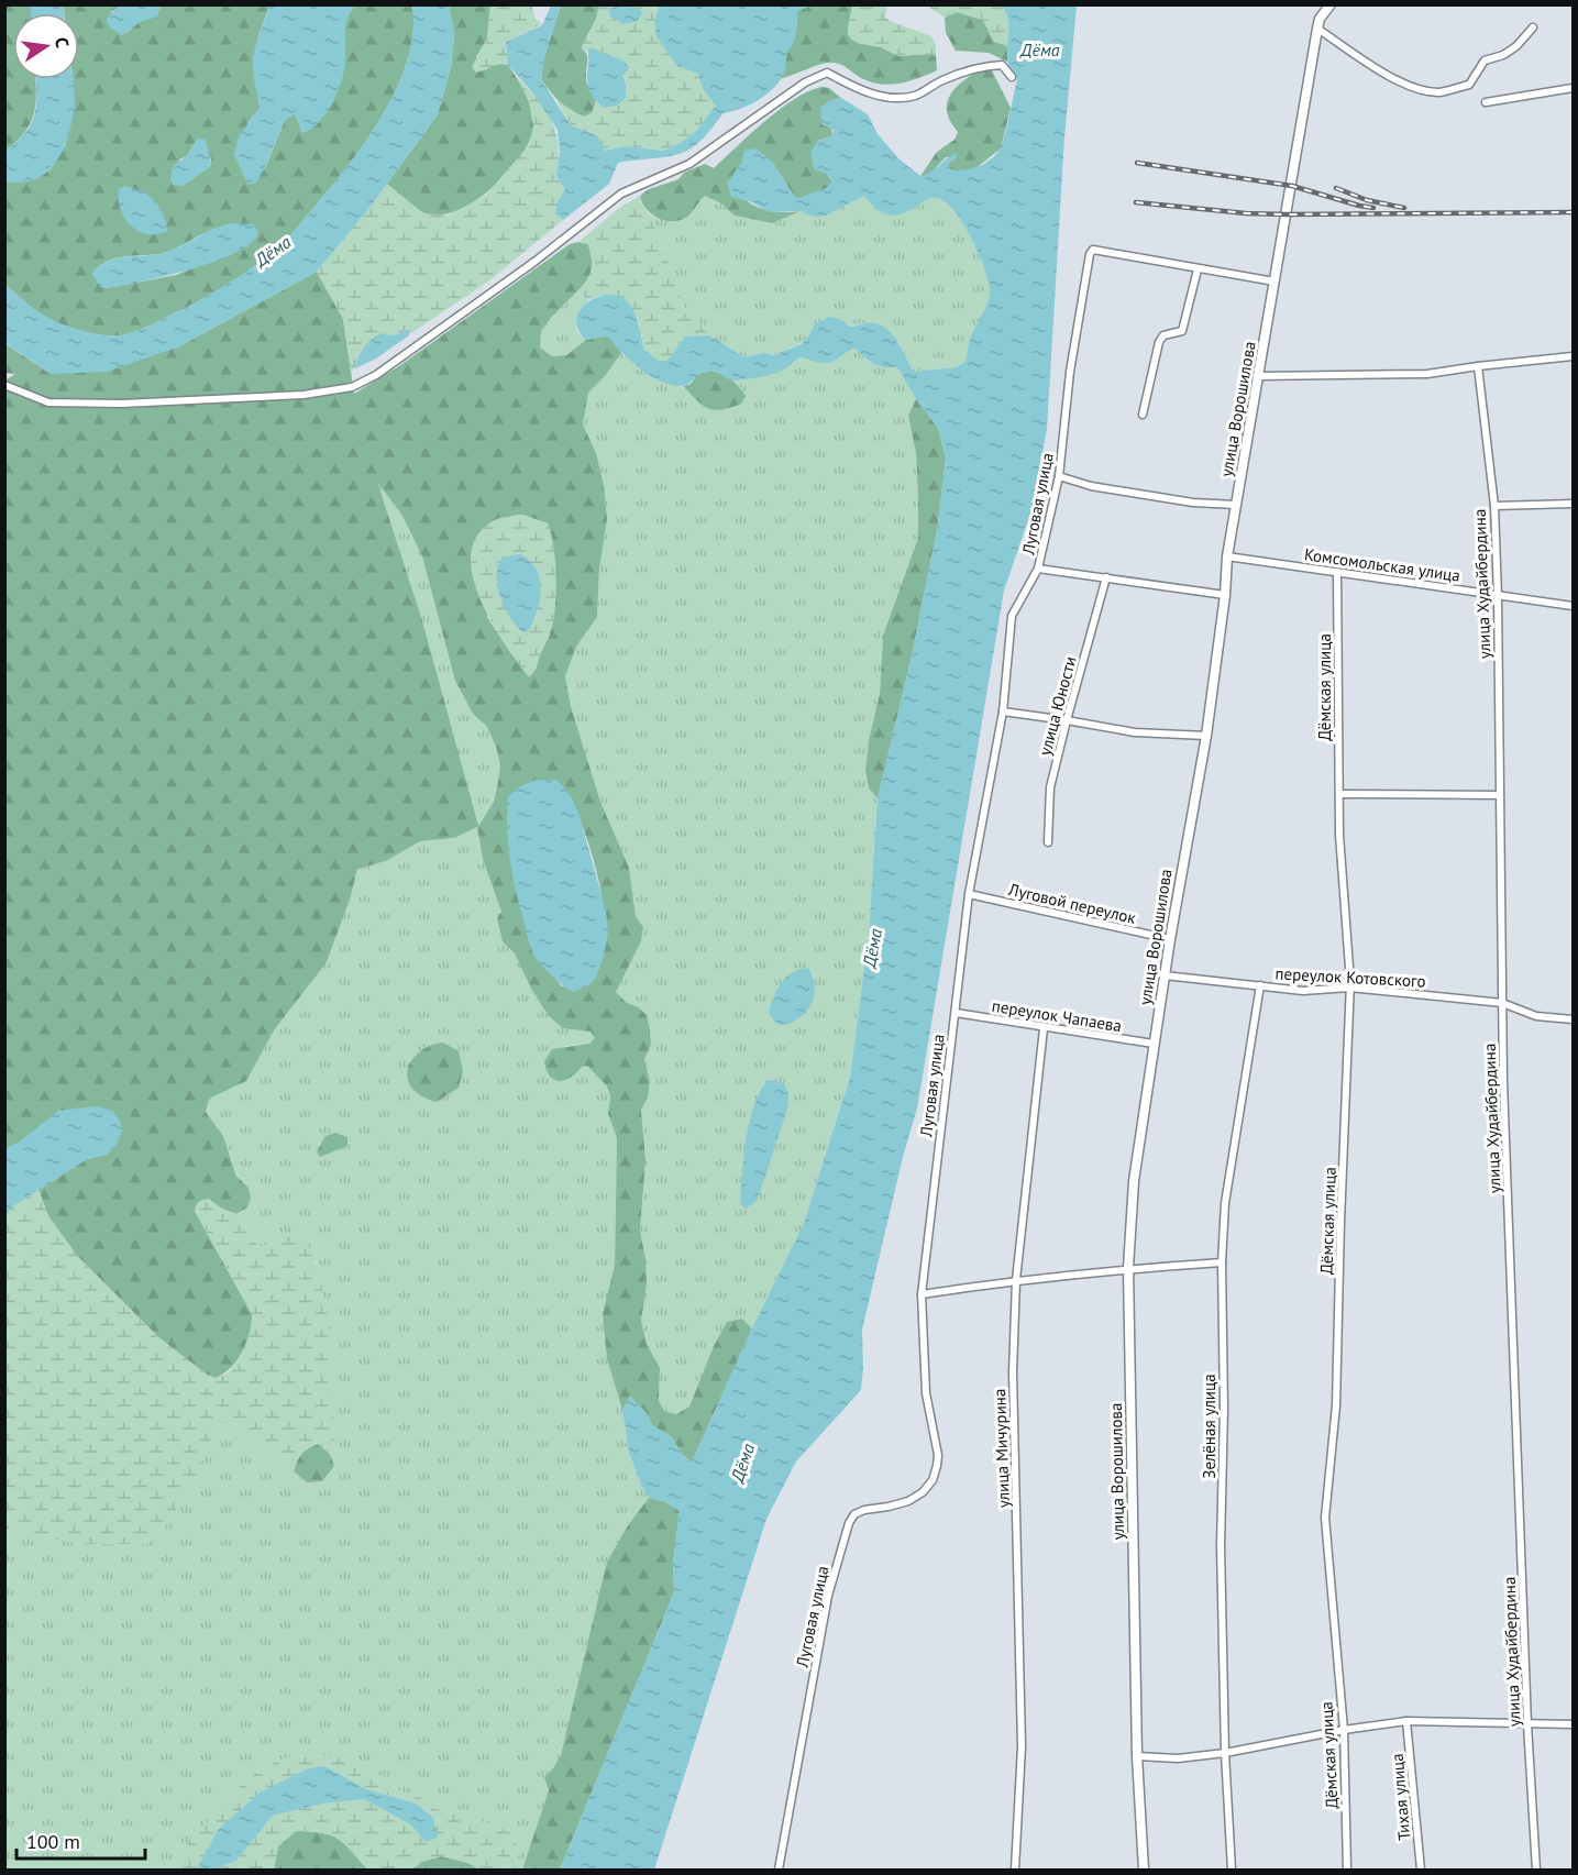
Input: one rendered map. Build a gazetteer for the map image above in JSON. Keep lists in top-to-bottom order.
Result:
{
  "streets": {
    "street": [
      "улица Ворошилова",
      "Луговая улица",
      "Комсомольская улица",
      "улица Худайбердина",
      "Дёмская улица",
      "улица Юности",
      "Луговой переулок",
      "переулок Котовского",
      "переулок Чапаева",
      "Зелёная улица",
      "улица Мичурина",
      "Тихая улица"
    ]
  },
  "crossings": [
    ["улица Ворошилова", "Комсомольская улица"],
    ["улица Ворошилова", "Луговой переулок"],
    ["улица Ворошилова", "переулок Котовского"],
    ["улица Ворошилова", "переулок Чапаева"],
    ["Луговая улица", "Луговой переулок"],
    ["Луговая улица", "переулок Чапаева"],
    ["Комсомольская улица", "улица Худайбердина"],
    ["Комсомольская улица", "Дёмская улица"],
    ["улица Худайбердина", "переулок Котовского"],
    ["Дёмская улица", "переулок Котовского"],
    ["переулок Котовского", "Зелёная улица"],
    ["переулок Чапаева", "улица Мичурина"]
  ],
  "water": ["Дёма"],
  "scale_bar": "100 m",
  "north": "right"
}
